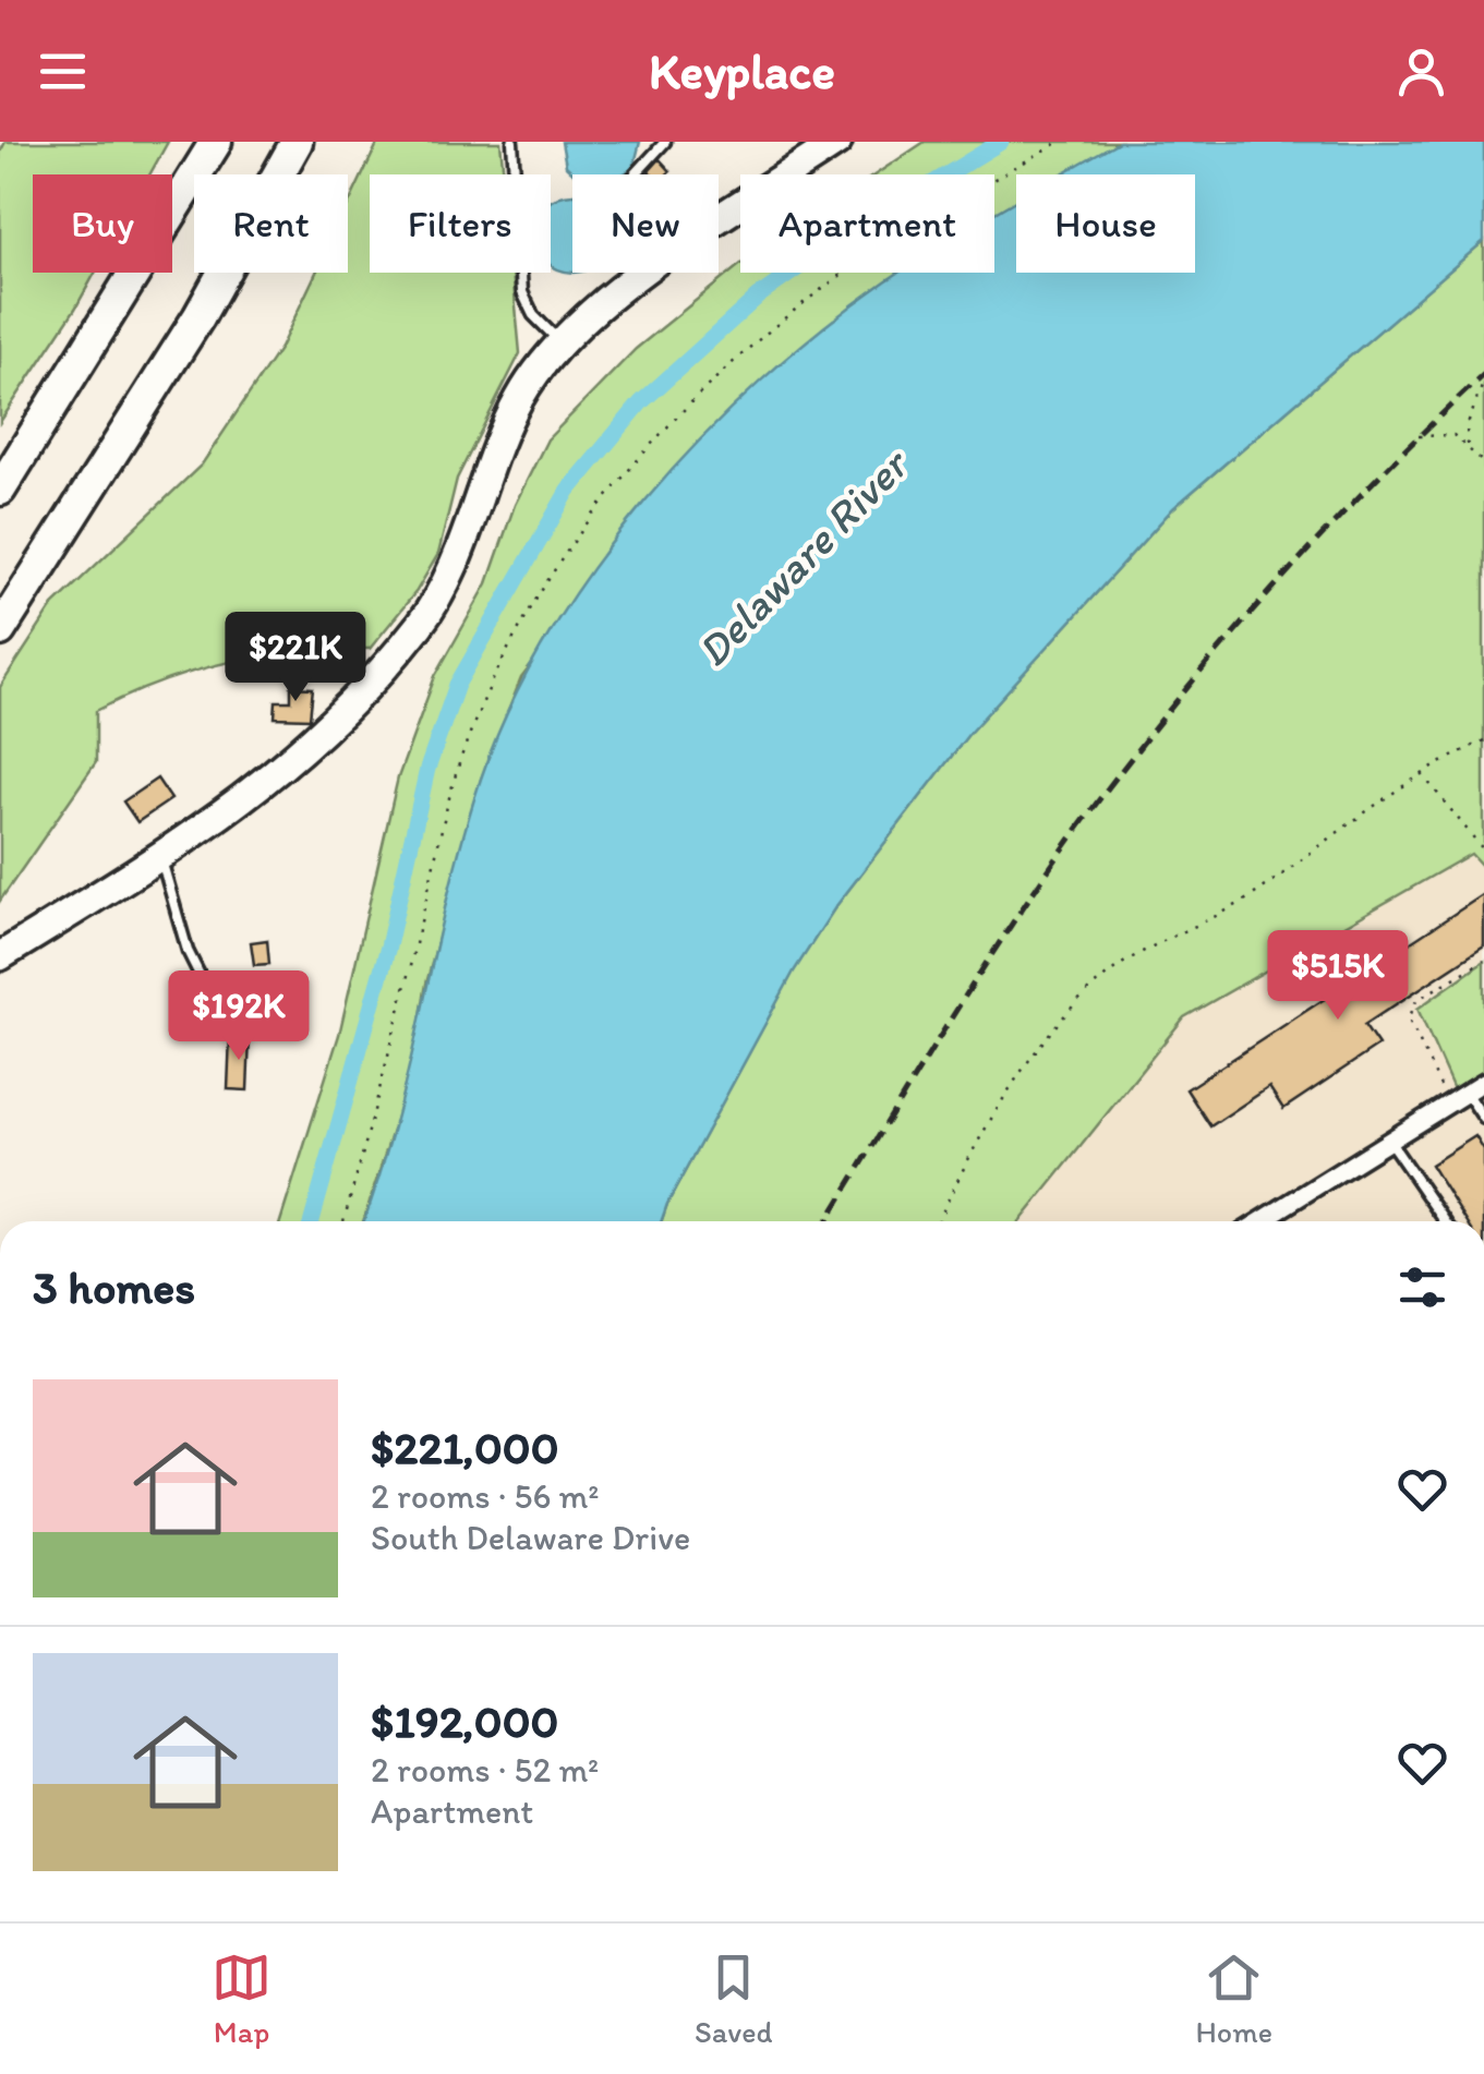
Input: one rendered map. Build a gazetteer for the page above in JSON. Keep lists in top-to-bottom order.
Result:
{
  "water": ["Delaware River"],
  "page": {
    "header": "Keyplace",
    "chip": [
      "Buy",
      "Rent",
      "Filters",
      "New",
      "Apartment",
      "House"
    ],
    "price": ["$221K", "$515K", "$192K"],
    "heading": "3 homes",
    "list": [
      {
        "name": "$221,000",
        "note": "2 rooms · 56 m² · South Delaware Drive"
      },
      {
        "name": "$192,000",
        "note": "2 rooms · 52 m² · Apartment"
      }
    ],
    "tabs": ["Map", "Saved", "Home"]
  }
}
